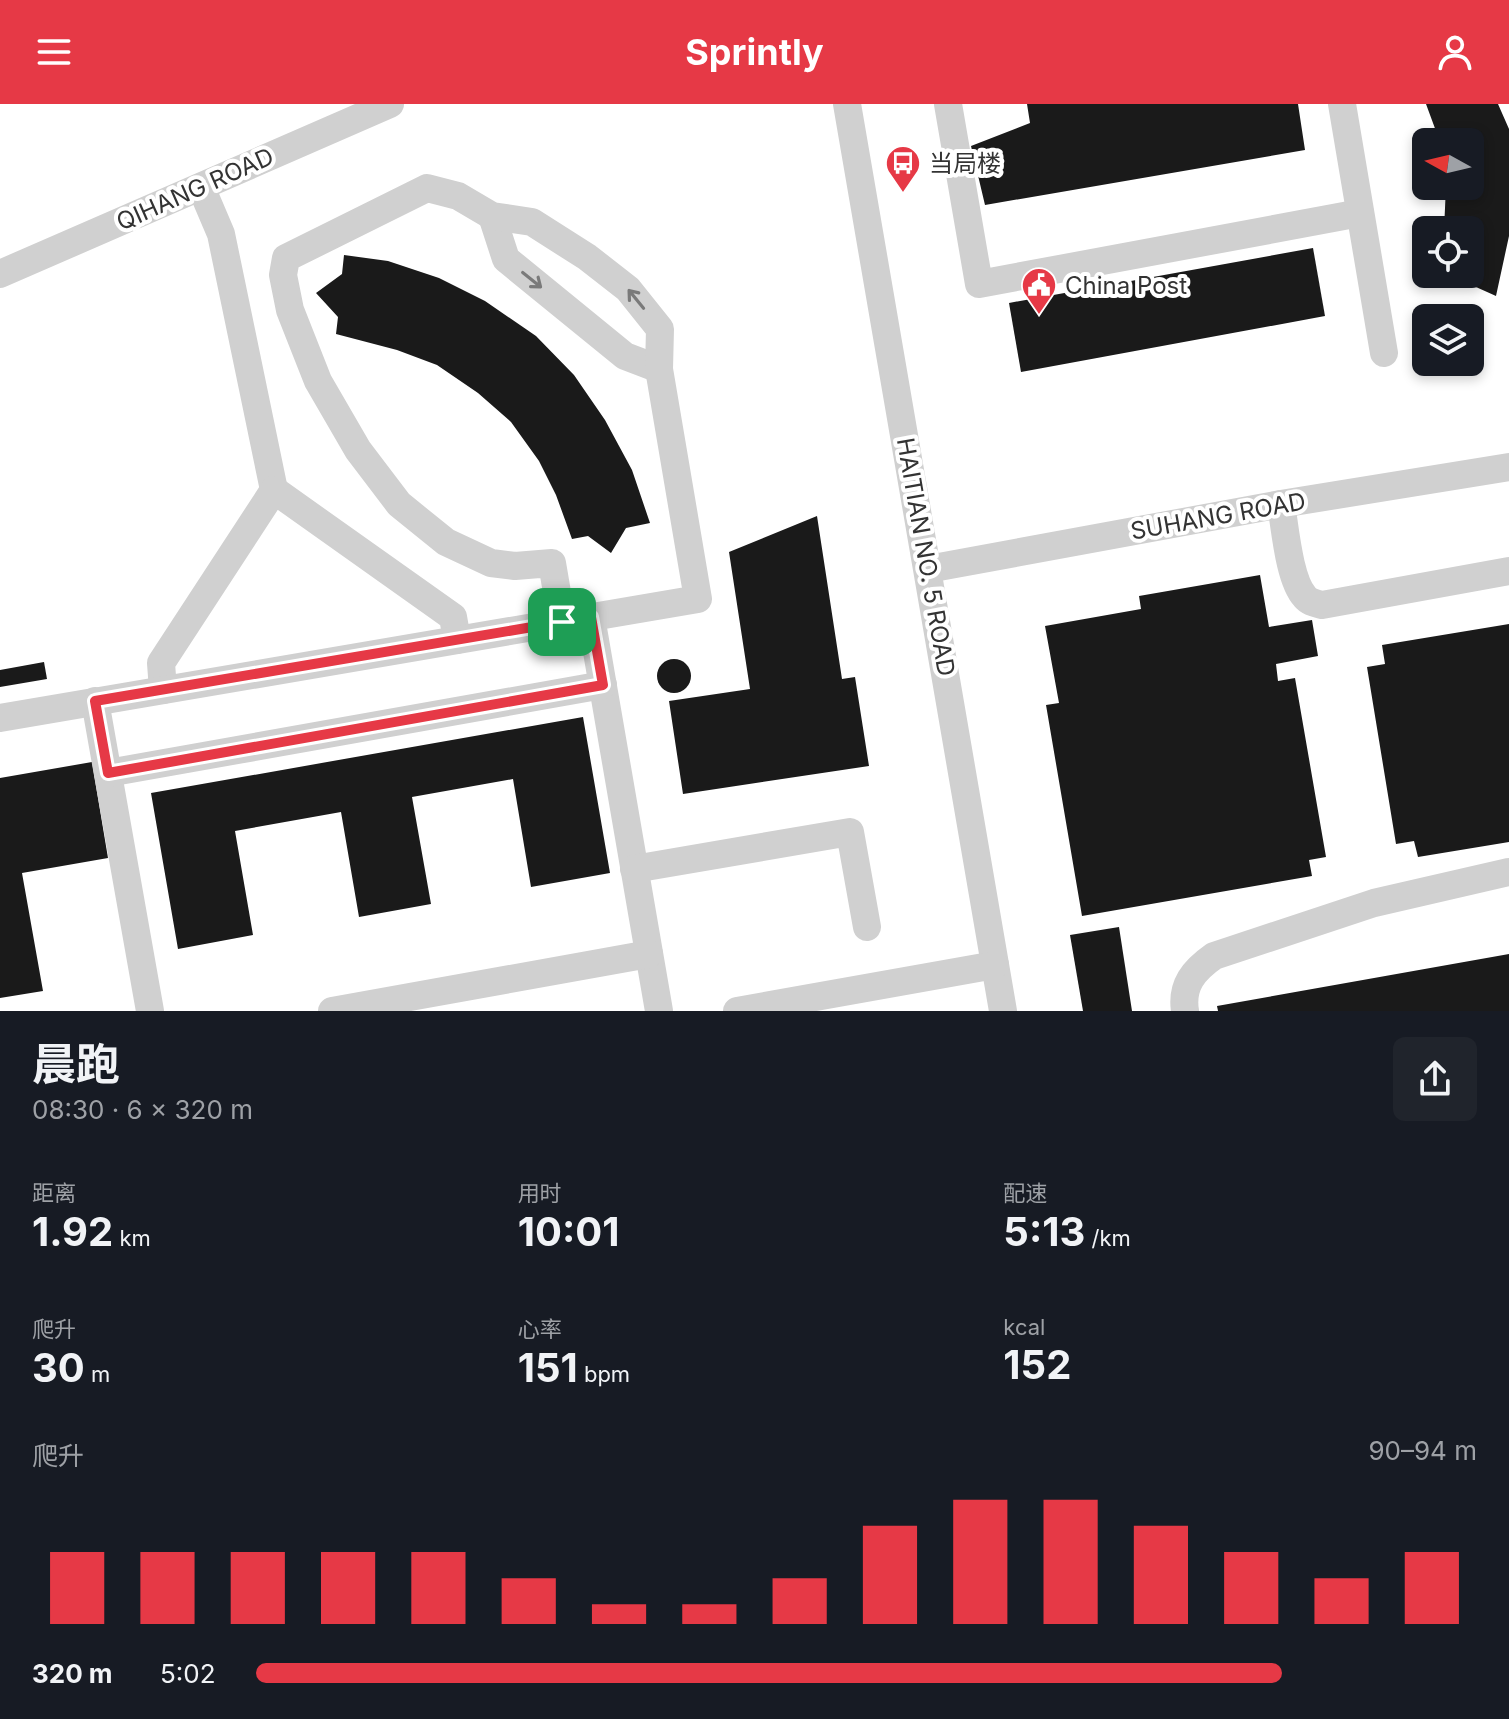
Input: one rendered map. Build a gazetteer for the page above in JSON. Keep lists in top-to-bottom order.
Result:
{
  "streets": {
    "street": ["QIHANG ROAD", "SUHANG ROAD", "HAITIAN NO. 5 ROAD"]
  },
  "crossings": [
    ["SUHANG ROAD", "HAITIAN NO. 5 ROAD"]
  ],
  "places": {
    "bus stop": ["当局楼"],
    "public building": ["China Post"]
  },
  "north": "left",
  "page": {
    "header": "Sprintly",
    "heading": ["晨跑", "08:30 · 6 × 320 m"],
    "stats": [
      ["距离", "1.92 km"],
      ["用时", "10:01"],
      ["配速", "5:13 /km"],
      ["爬升", "30 m"],
      ["心率", "151 bpm"],
      ["kcal", "152"]
    ],
    "chart": ["爬升", "90–94 m"],
    "list": [
      {
        "name": "320 m",
        "note": "5:02"
      }
    ]
  }
}
